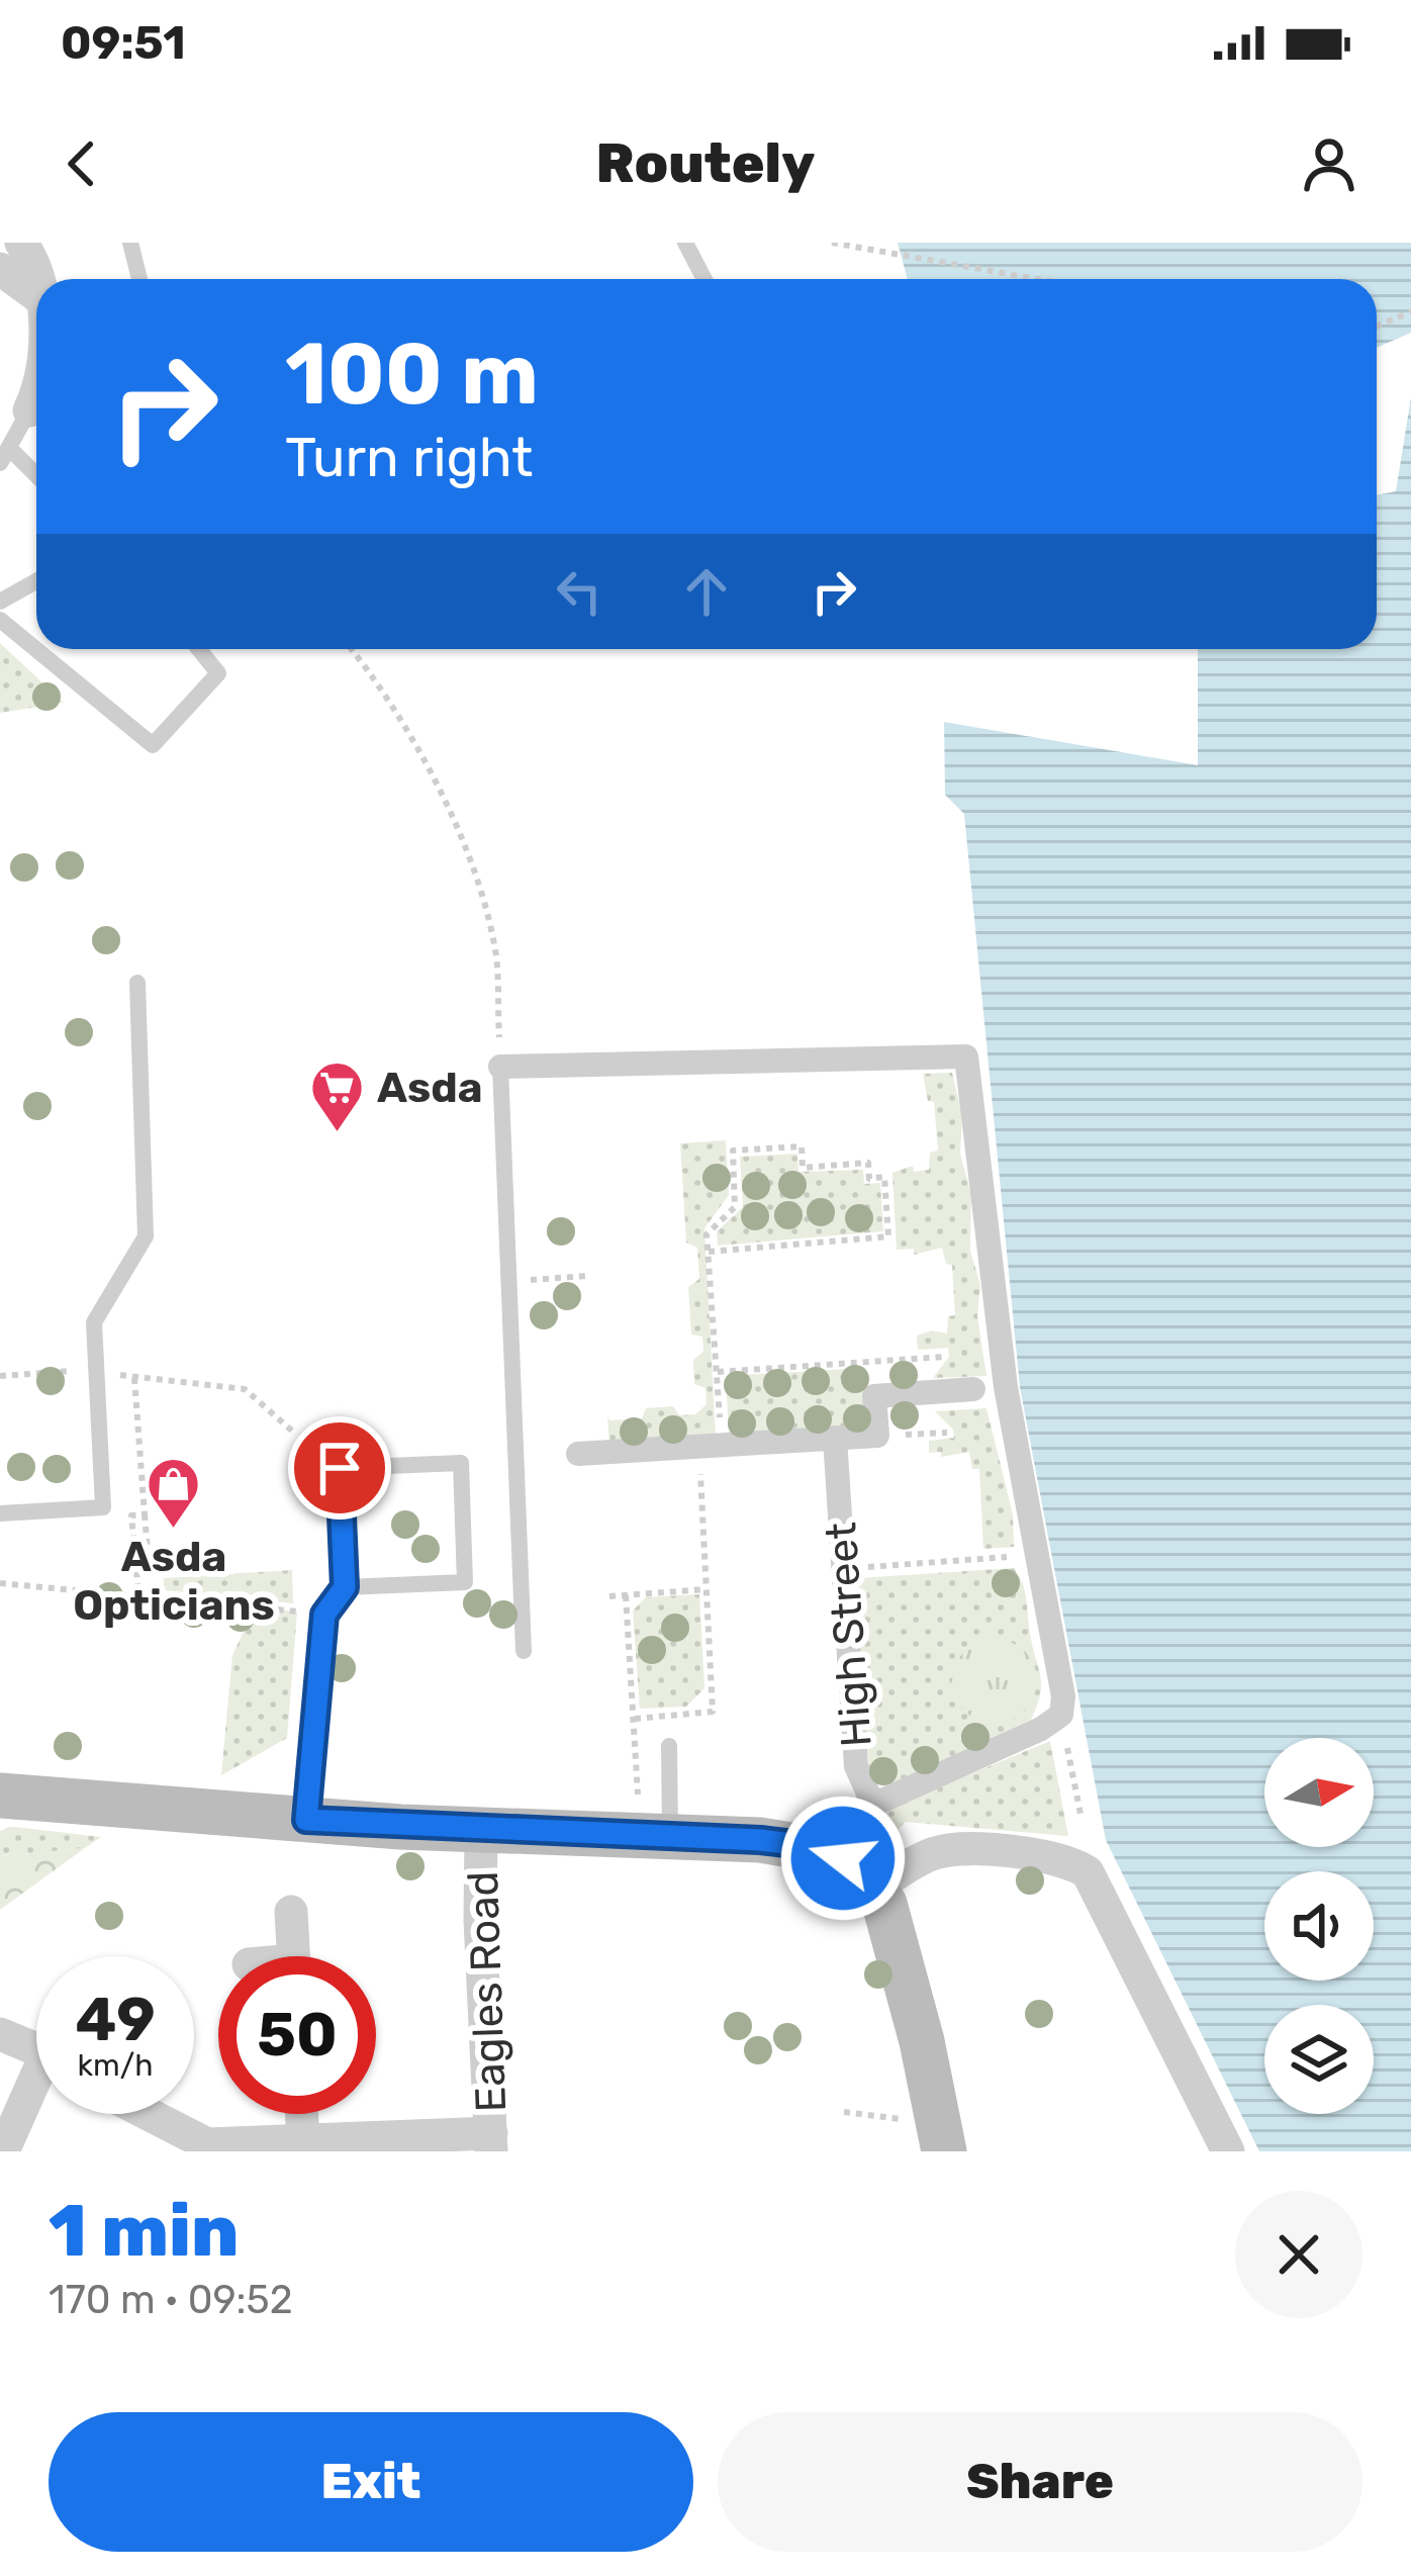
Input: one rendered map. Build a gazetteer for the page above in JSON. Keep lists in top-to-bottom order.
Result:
{
  "streets": {
    "street": ["High Street", "Eagles Road"]
  },
  "places": {
    "supermarket": ["Asda"],
    "shop": ["Asda Opticians"]
  },
  "north": "right",
  "page": {
    "status": "09:51",
    "header": "Routely",
    "turn": ["100 m", "Turn right"],
    "speed": "49 km/h",
    "limit": "50",
    "heading": ["1 min", "170 m · 09:52"],
    "buttons": ["Exit", "Share"]
  }
}
